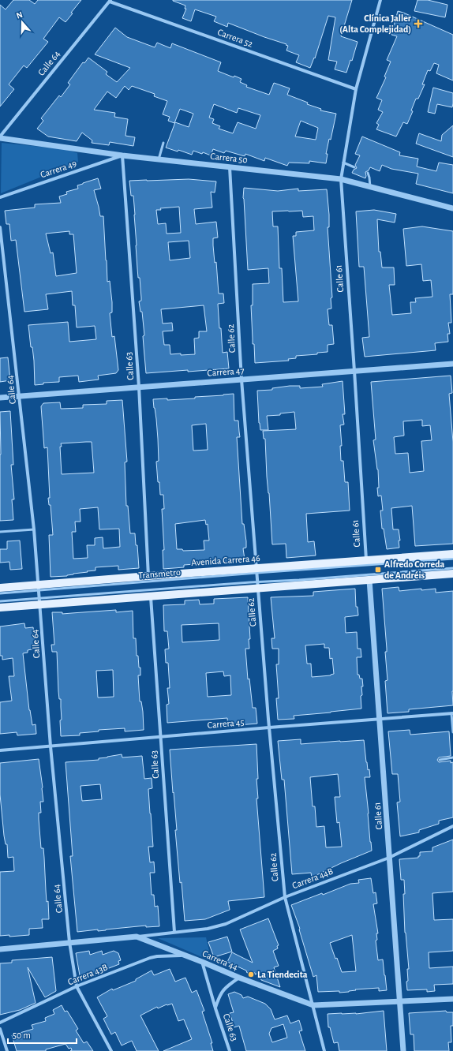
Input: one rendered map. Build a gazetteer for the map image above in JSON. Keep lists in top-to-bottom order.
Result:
{
  "streets": {
    "main road": ["Avenida Carrera 46"],
    "street": [
      "Carrera 52",
      "Calle 64",
      "Carrera 50",
      "Carrera 49",
      "Calle 61",
      "Calle 62",
      "Calle 63",
      "Carrera 47",
      "Carrera 45",
      "Carrera 44B",
      "Carrera 44",
      "Carrera 43B"
    ],
    "lane": ["Transmetro"]
  },
  "crossings": [
    ["Carrera 52", "Calle 64"],
    ["Carrera 52", "Calle 61"],
    ["Calle 64", "Carrera 50"],
    ["Calle 64", "Carrera 47"],
    ["Calle 64", "Avenida Carrera 46"],
    ["Calle 64", "Transmetro"],
    ["Calle 64", "Carrera 45"],
    ["Calle 64", "Carrera 44"],
    ["Calle 64", "Carrera 43B"],
    ["Carrera 50", "Carrera 49"],
    ["Carrera 50", "Calle 61"],
    ["Carrera 50", "Calle 62"],
    ["Carrera 50", "Calle 63"],
    ["Carrera 49", "Calle 63"],
    ["Calle 61", "Carrera 47"],
    ["Calle 61", "Avenida Carrera 46"],
    ["Calle 61", "Carrera 45"],
    ["Calle 61", "Carrera 44B"],
    ["Calle 61", "Carrera 44"],
    ["Calle 62", "Carrera 47"],
    ["Calle 62", "Avenida Carrera 46"],
    ["Calle 62", "Transmetro"],
    ["Calle 62", "Carrera 45"],
    ["Calle 62", "Carrera 44B"],
    ["Calle 62", "Carrera 44"],
    ["Calle 63", "Carrera 47"],
    ["Calle 63", "Avenida Carrera 46"],
    ["Calle 63", "Carrera 45"],
    ["Calle 63", "Carrera 44B"],
    ["Calle 63", "Carrera 44"],
    ["Avenida Carrera 46", "Transmetro"],
    ["Carrera 44B", "Carrera 44"],
    ["Carrera 44", "Carrera 43B"]
  ],
  "places": {
    "health": ["Clínica Jaller (Alta Complejidad)"],
    "transit": ["Alfredo Correda de Andréis"],
    "other": ["La Tiendecita"]
  },
  "scale_bar": "50 m",
  "north": "top"
}
